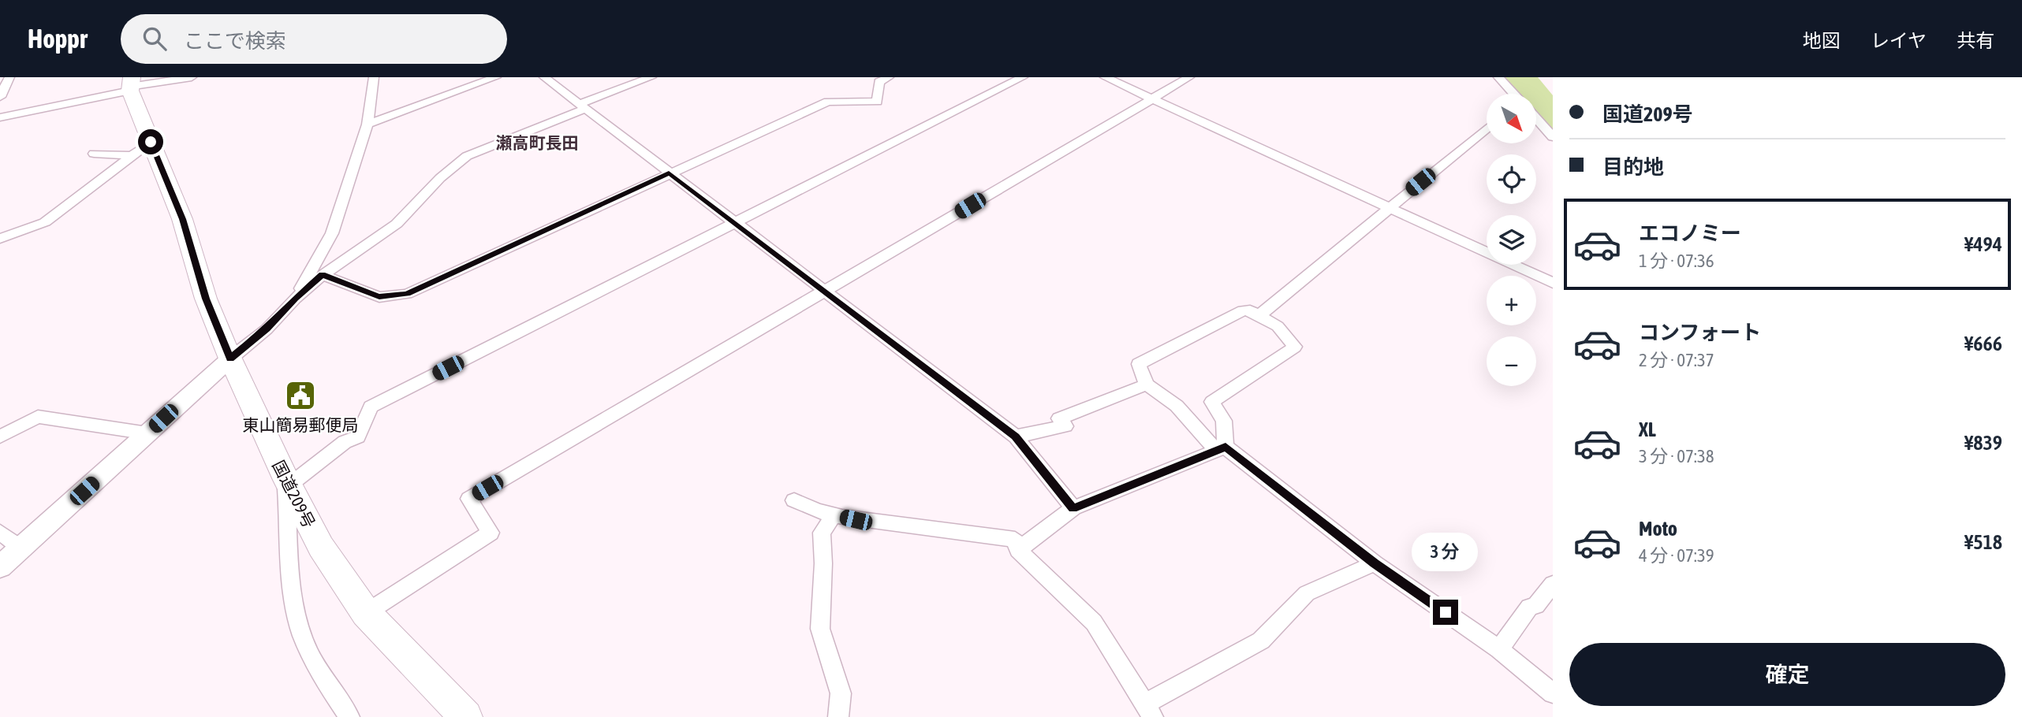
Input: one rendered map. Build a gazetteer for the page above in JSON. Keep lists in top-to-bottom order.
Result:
{
  "streets": {
    "highway": ["国道209号"]
  },
  "districts": ["瀬高町長田"],
  "places": {
    "public building": ["東山簡易郵便局"]
  },
  "north": "bottom right",
  "page": {
    "header": "Hoppr",
    "search": "ここで検索",
    "nav": ["地図", "レイヤ", "共有"],
    "banner": ["国道209号", "目的地"],
    "map_buttons": ["+", "−"],
    "list": [
      {
        "name": "エコノミー",
        "note": "1 分 · 07:36",
        "value": "¥494"
      },
      {
        "name": "コンフォート",
        "note": "2 分 · 07:37",
        "value": "¥666"
      },
      {
        "name": "XL",
        "note": "3 分 · 07:38",
        "value": "¥839"
      },
      {
        "name": "Moto",
        "note": "4 分 · 07:39",
        "value": "¥518"
      }
    ],
    "bubble": "3 分",
    "buttons": "確定"
  }
}
